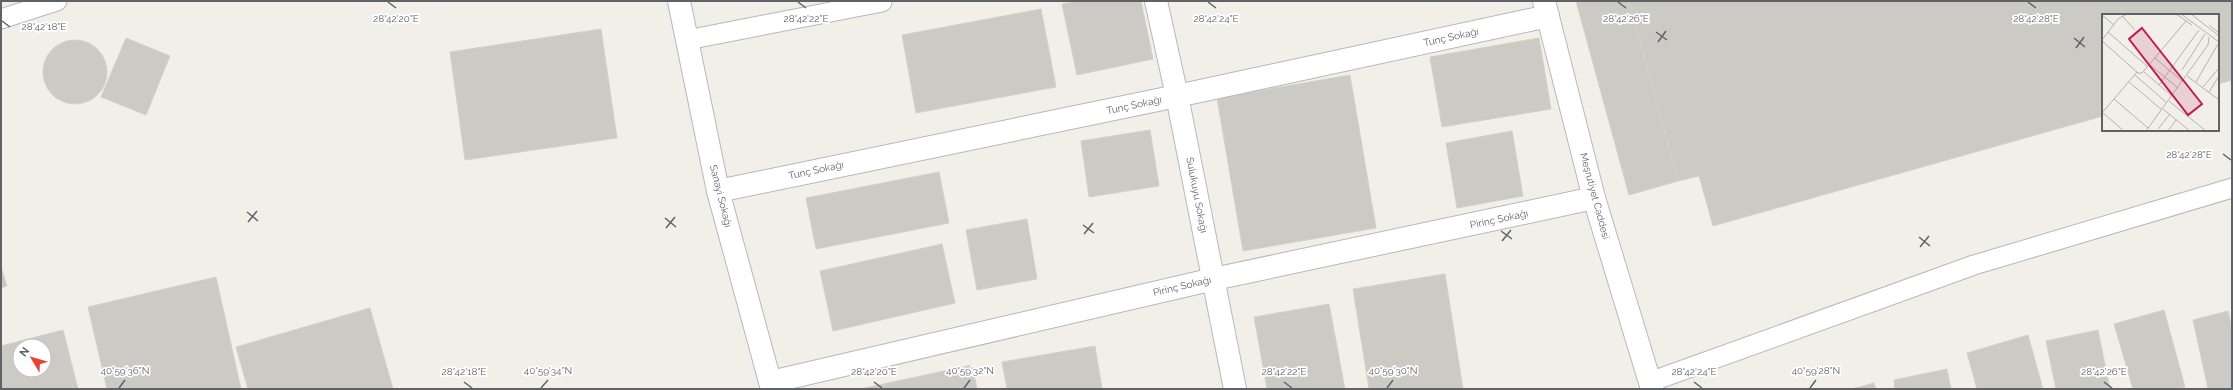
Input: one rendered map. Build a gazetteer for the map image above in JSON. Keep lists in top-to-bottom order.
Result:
{
  "streets": {
    "street": [
      "Tunç Sokağı",
      "Sulukuyu Sokağı",
      "Sanayi Sokağı",
      "Meşrutiyet Caddesi",
      "Pirinç Sokağı"
    ]
  },
  "crossings": [
    ["Tunç Sokağı", "Sulukuyu Sokağı"],
    ["Tunç Sokağı", "Sanayi Sokağı"],
    ["Tunç Sokağı", "Meşrutiyet Caddesi"],
    ["Sulukuyu Sokağı", "Pirinç Sokağı"],
    ["Sanayi Sokağı", "Pirinç Sokağı"],
    ["Meşrutiyet Caddesi", "Pirinç Sokağı"]
  ],
  "north": "top left",
  "coordinates": [
    "28°42'20\"E",
    "28°42'22\"E",
    "28°42'24\"E",
    "28°42'26\"E",
    "28°42'28\"E",
    "28°42'18\"E",
    "40°59'36\"N",
    "40°59'34\"N",
    "40°59'32\"N",
    "40°59'30\"N",
    "40°59'28\"N"
  ]
}
